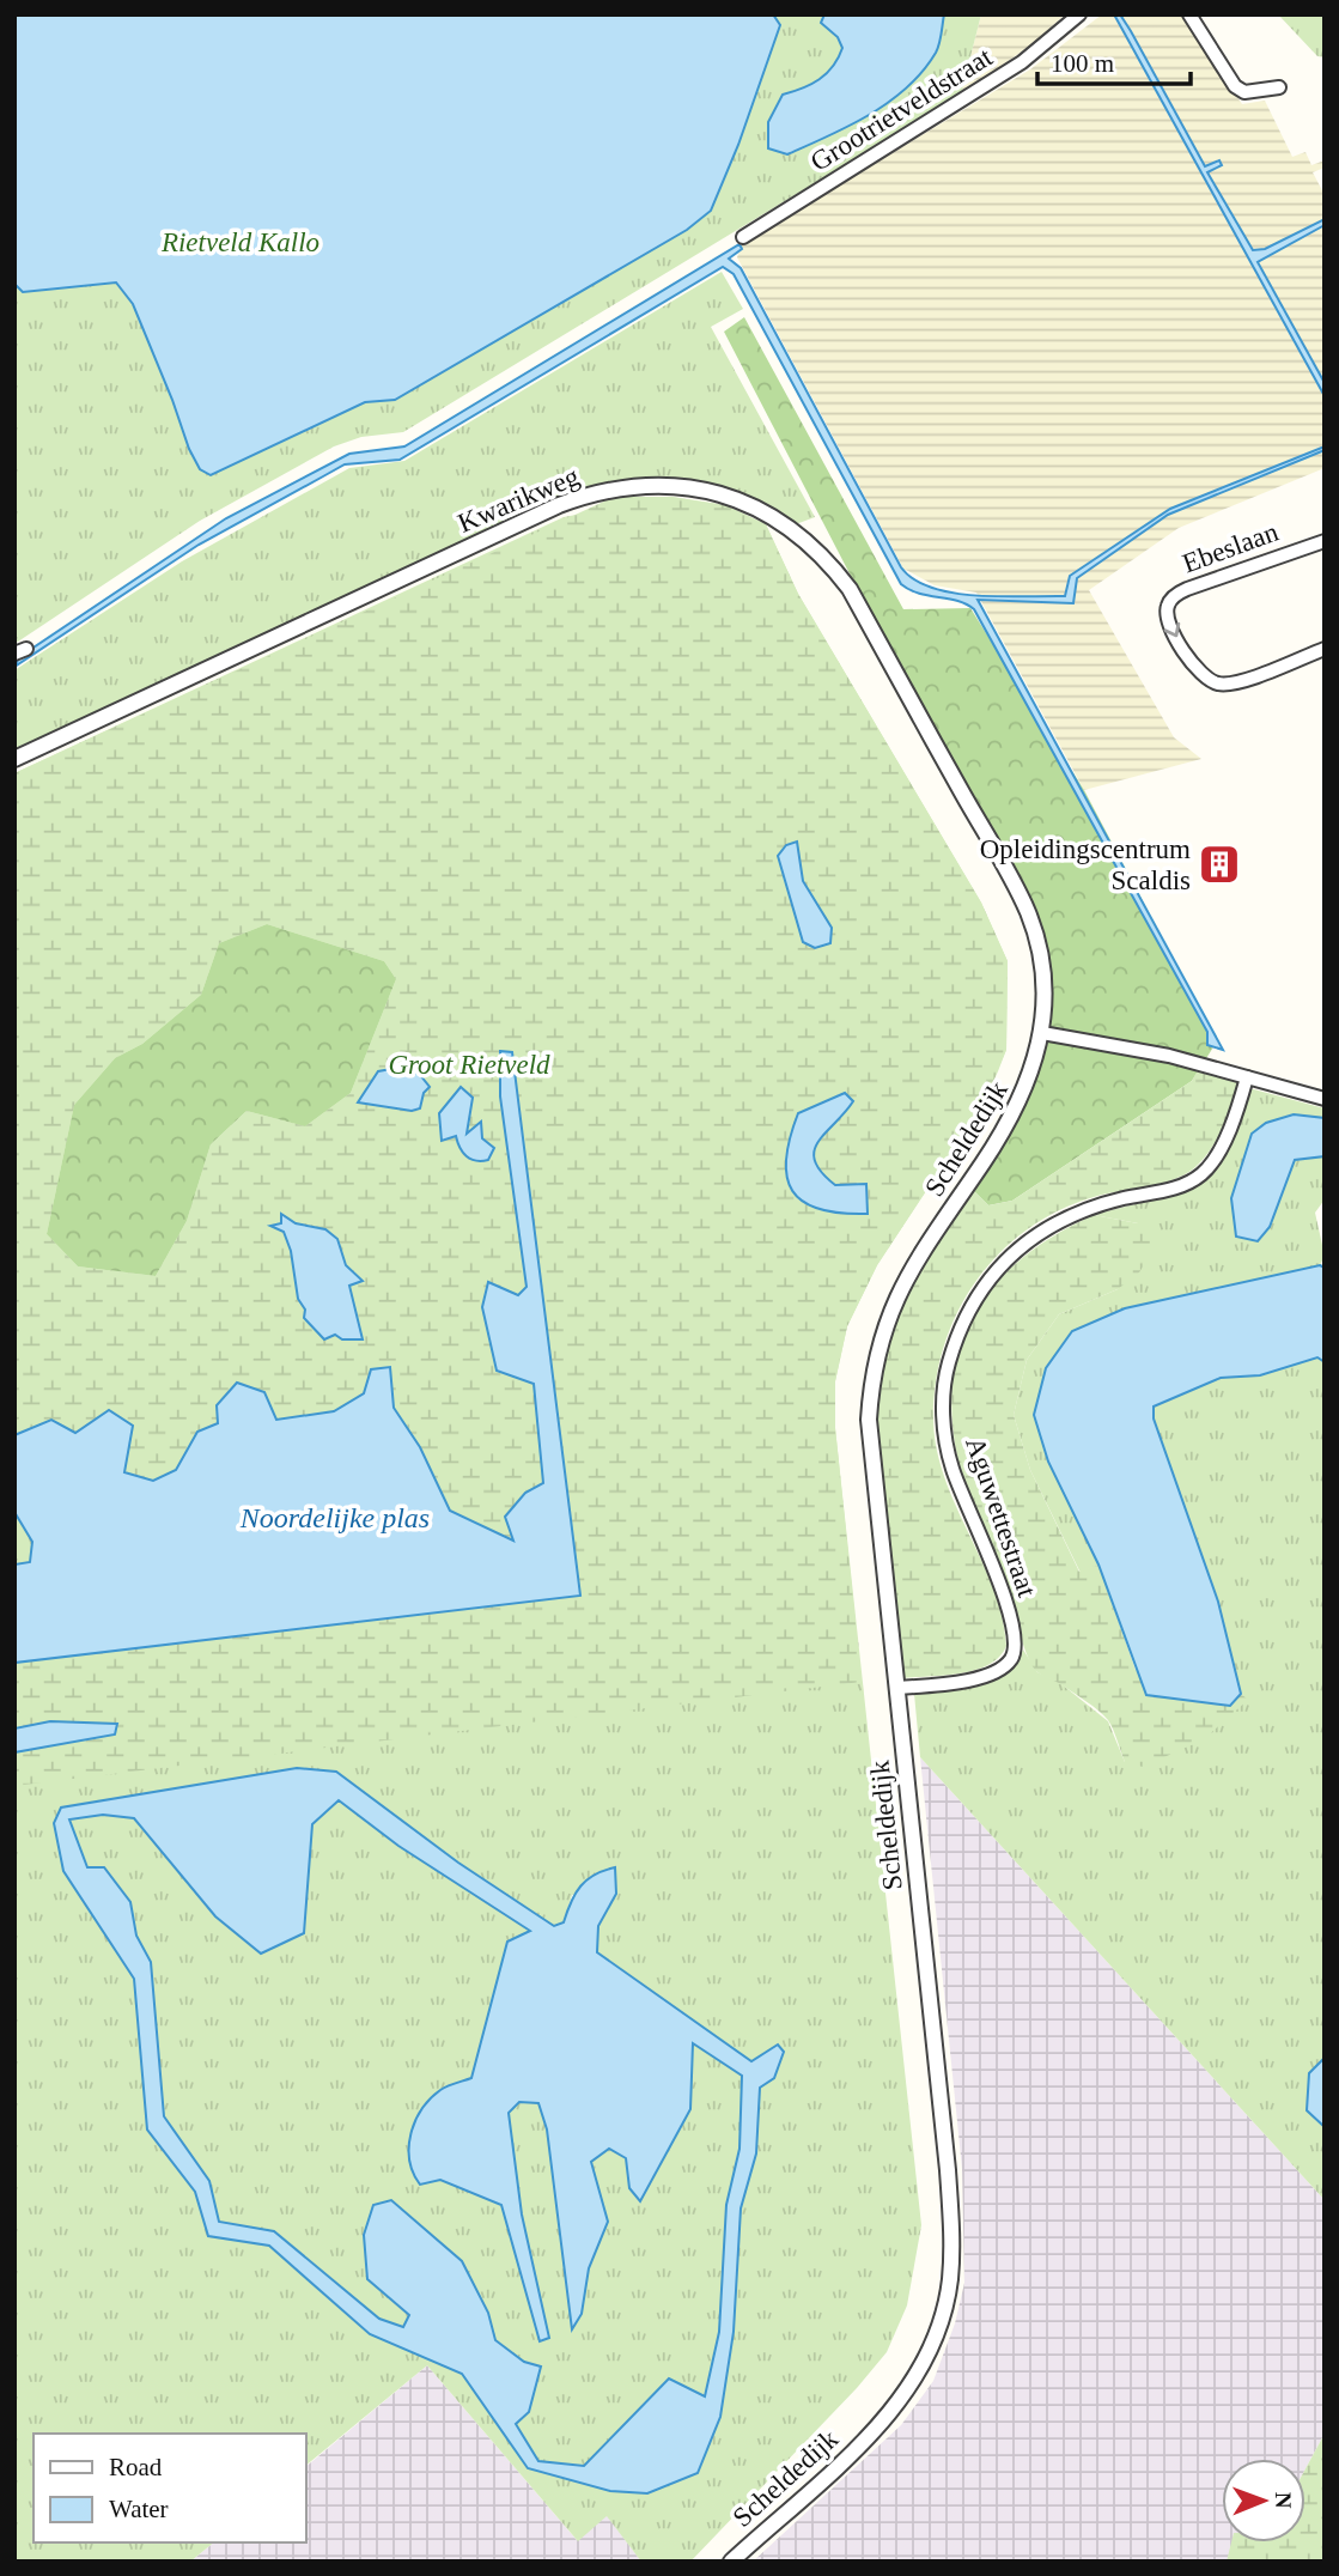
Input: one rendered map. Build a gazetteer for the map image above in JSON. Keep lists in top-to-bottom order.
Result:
{
  "streets": {
    "street": [
      "Grootrietveldstraat",
      "Kwarikweg",
      "Ebeslaan",
      "Scheldedijk",
      "Aguwettestraat"
    ]
  },
  "crossings": [
    ["Kwarikweg", "Scheldedijk"],
    ["Scheldedijk", "Aguwettestraat"]
  ],
  "water": ["Noordelijke plas"],
  "parks": ["Rietveld Kallo", "Groot Rietveld"],
  "places": {
    "building": ["Opleidingscentrum Scaldis"]
  },
  "legend": ["Road", "Water"],
  "scale_bar": "100 m",
  "north": "right"
}
